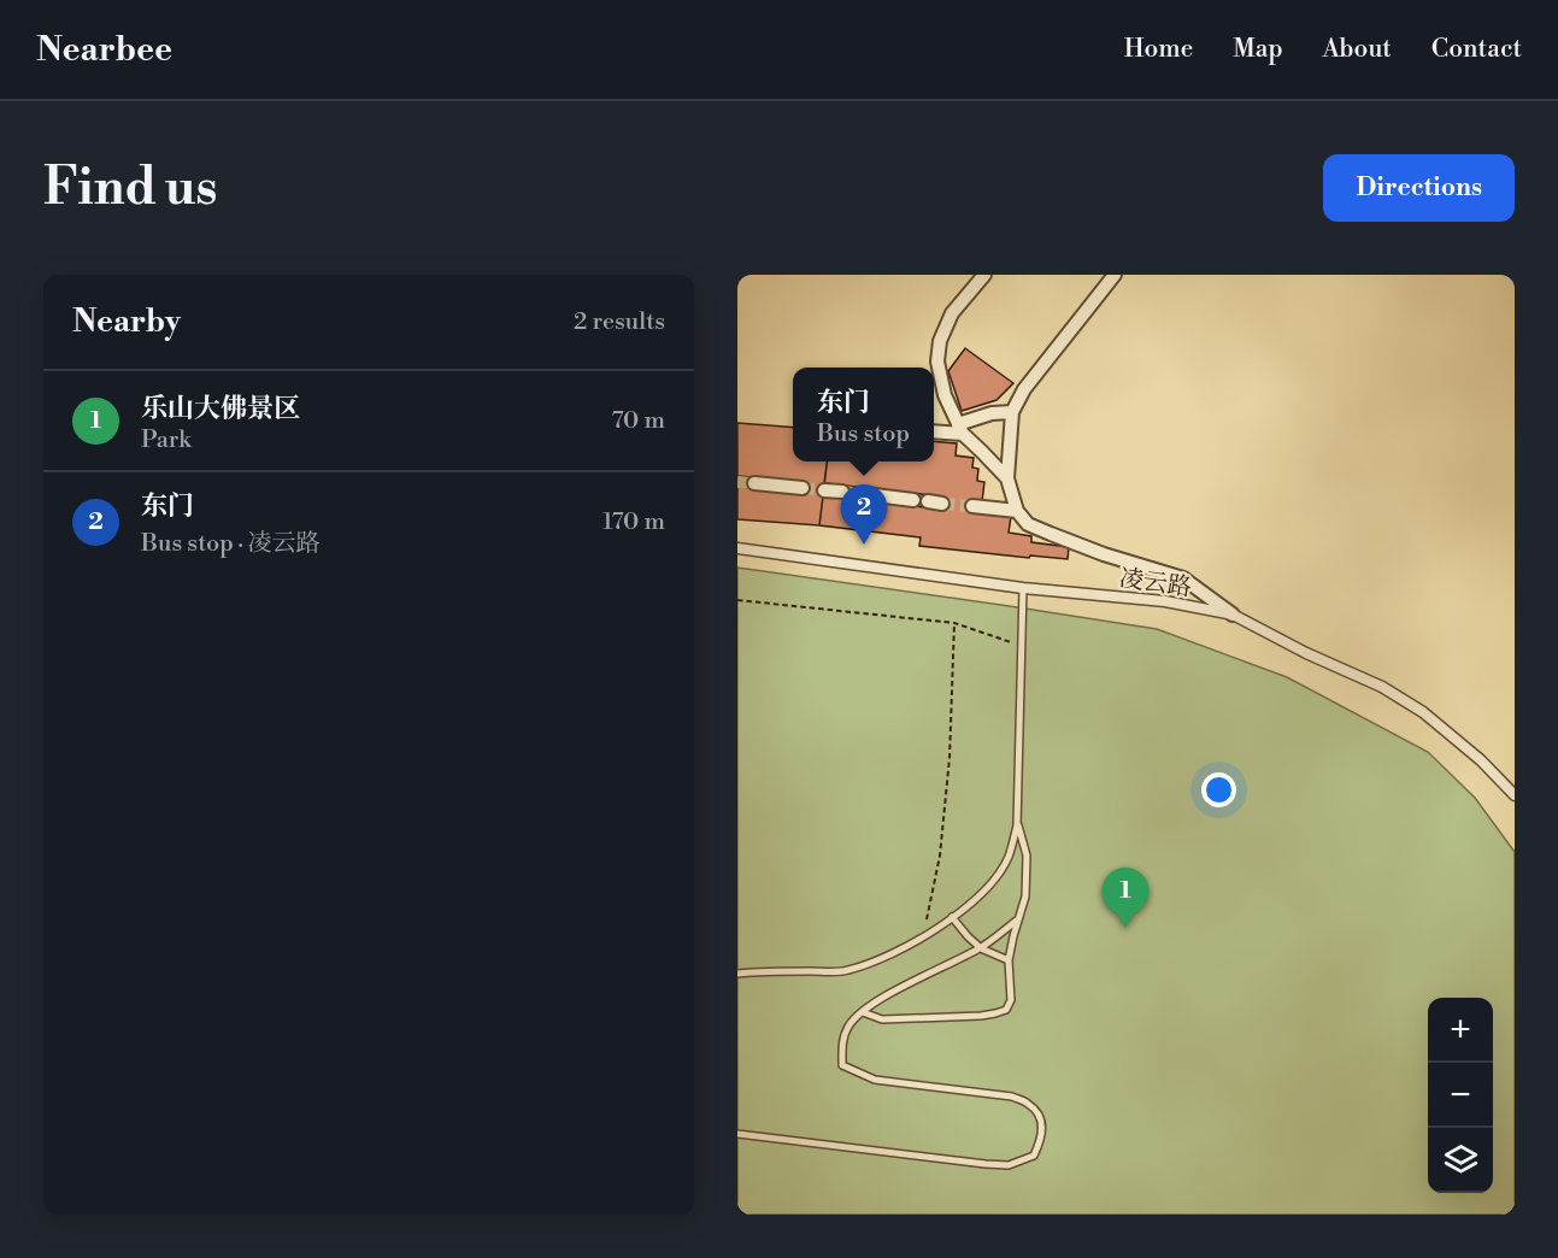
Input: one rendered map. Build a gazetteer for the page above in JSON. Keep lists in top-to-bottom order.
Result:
{
  "streets": {
    "street": ["凌云路"]
  },
  "page": {
    "header": "Nearbee",
    "nav": [
      "Home",
      "Map",
      "About",
      "Contact"
    ],
    "buttons": "Directions",
    "title": "Find us",
    "heading": ["Nearby", "2 results"],
    "popup": ["东门", "Bus stop"],
    "list": [
      {
        "mark": "1",
        "name": "乐山大佛景区",
        "note": "Park",
        "value": "70 m"
      },
      {
        "mark": "2",
        "name": "东门",
        "note": "Bus stop · 凌云路",
        "value": "170 m"
      }
    ],
    "pins": ["2", "1"],
    "map_buttons": ["+", "−"]
  }
}
